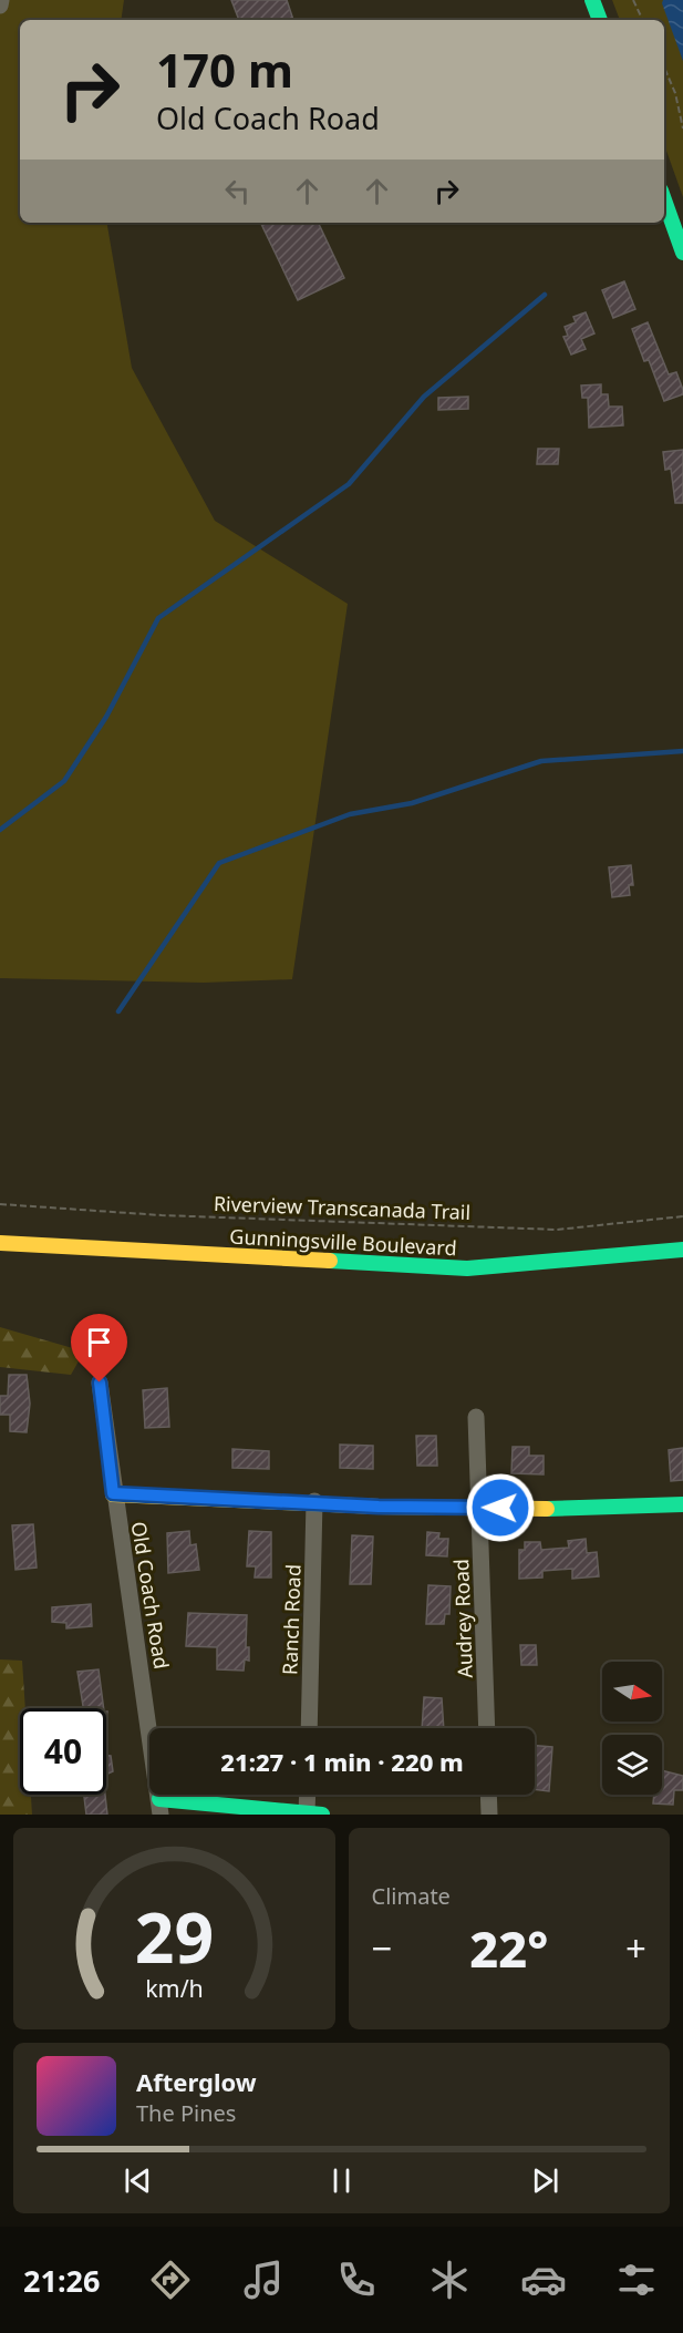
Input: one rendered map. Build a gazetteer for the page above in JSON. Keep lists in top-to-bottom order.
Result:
{
  "streets": {
    "main road": ["Gunningsville Boulevard"],
    "street": ["Old Coach Road", "Audrey Road", "Ranch Road"],
    "path": ["Riverview Transcanada Trail"]
  },
  "north": "right",
  "page": {
    "turn": ["170 m", "Old Coach Road"],
    "limit": "40",
    "trip": "21:27 · 1 min · 220 m",
    "tile": "Climate",
    "heat": ["−", "22°", "+"],
    "song": ["Afterglow", "The Pines"],
    "tabs": "21:26",
    "gauge": ["29", "km/h"]
  }
}
